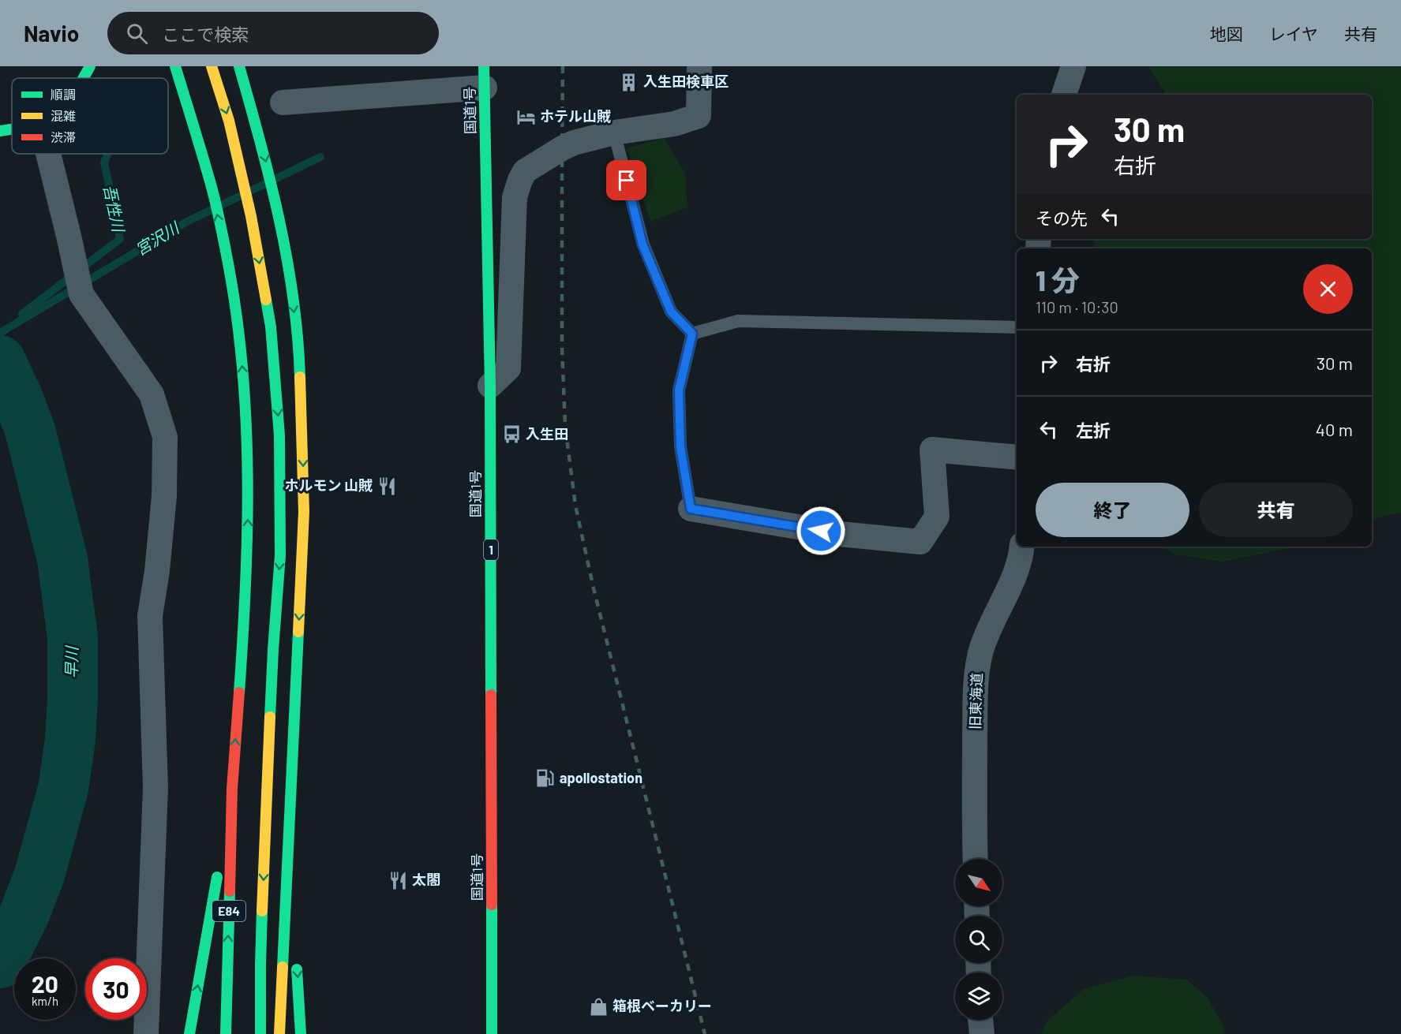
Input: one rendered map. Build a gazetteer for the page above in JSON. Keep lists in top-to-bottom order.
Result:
{
  "streets": {
    "main road": ["国道1号", "1", "E84"],
    "street": ["旧東海道"]
  },
  "water": ["吾性川", "宮沢川", "早川"],
  "places": {
    "building": ["入生田検車区"],
    "hotel": ["ホテル山賊"],
    "bus stop": ["入生田"],
    "restaurant": ["ホルモン 山賊", "太閤"],
    "fuel station": ["apollostation"],
    "shop": ["箱根ベーカリー"]
  },
  "legend": ["順調", "混雑", "渋滞"],
  "north": "bottom right",
  "page": {
    "header": "Navio",
    "search": "ここで検索",
    "nav": ["地図", "レイヤ", "共有"],
    "turn": ["30 m", "右折"],
    "then": "その先",
    "heading": ["1 分", "110 m · 10:30"],
    "list": [
      {
        "name": "右折",
        "value": "30 m"
      },
      {
        "name": "左折",
        "value": "40 m"
      }
    ],
    "buttons": ["終了", "共有"],
    "speed": "20 km/h",
    "limit": "30"
  }
}
